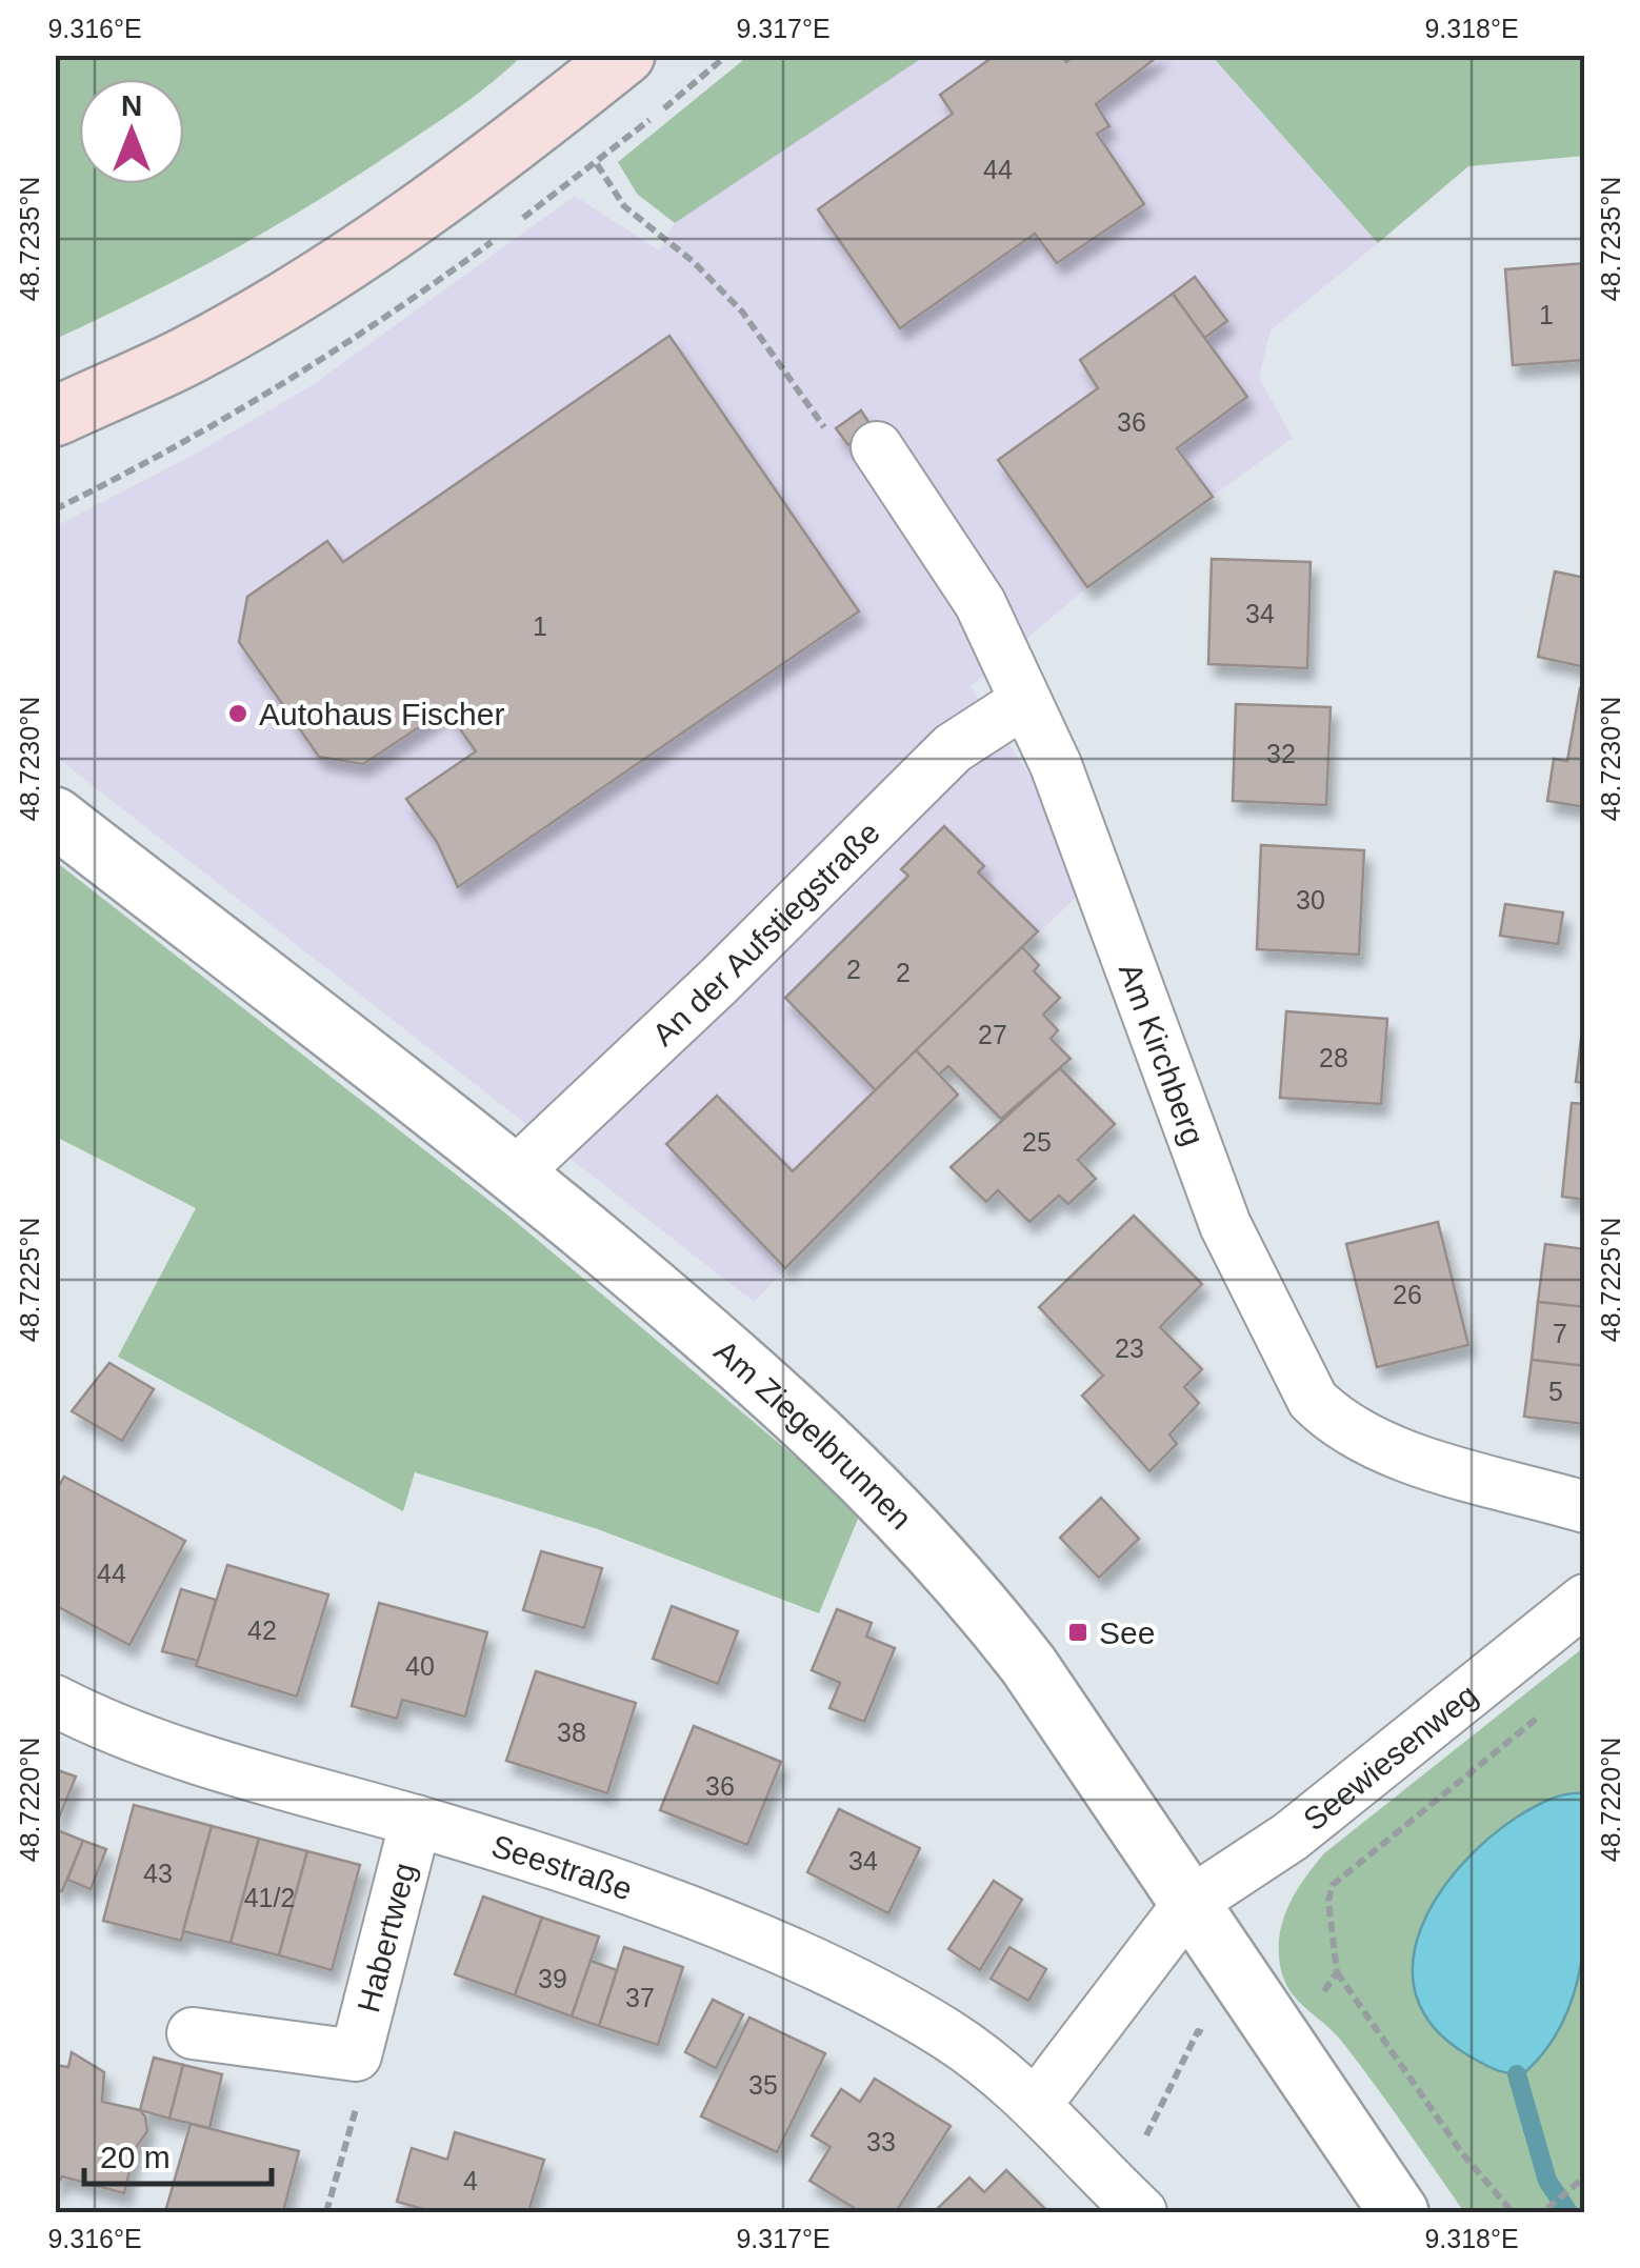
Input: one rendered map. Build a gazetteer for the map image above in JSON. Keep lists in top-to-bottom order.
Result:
{
  "streets": {
    "street": [
      "An der Aufstiegstraße",
      "Am Kirchberg",
      "Am Ziegelbrunnen",
      "Seewiesenweg",
      "Seestraße",
      "Habertweg"
    ]
  },
  "crossings": [
    ["An der Aufstiegstraße", "Am Kirchberg"],
    ["An der Aufstiegstraße", "Am Ziegelbrunnen"],
    ["Am Ziegelbrunnen", "Seewiesenweg"],
    ["Seestraße", "Habertweg"]
  ],
  "places": {
    "other": ["Autohaus Fischer"],
    "transit": ["See"]
  },
  "house_numbers": [
    "44",
    "1",
    "36",
    "34",
    "1",
    "32",
    "30",
    "2",
    "2",
    "27",
    "28",
    "25",
    "26",
    "7",
    "23",
    "5",
    "44",
    "42",
    "40",
    "38",
    "36",
    "34",
    "43",
    "41/2",
    "39",
    "37",
    "35",
    "33",
    "4"
  ],
  "scale_bar": "20 m",
  "north": "top",
  "coordinates": [
    "9.316°E",
    "9.317°E",
    "9.318°E",
    "48.7235°N",
    "48.7230°N",
    "48.7225°N",
    "48.7220°N"
  ]
}
